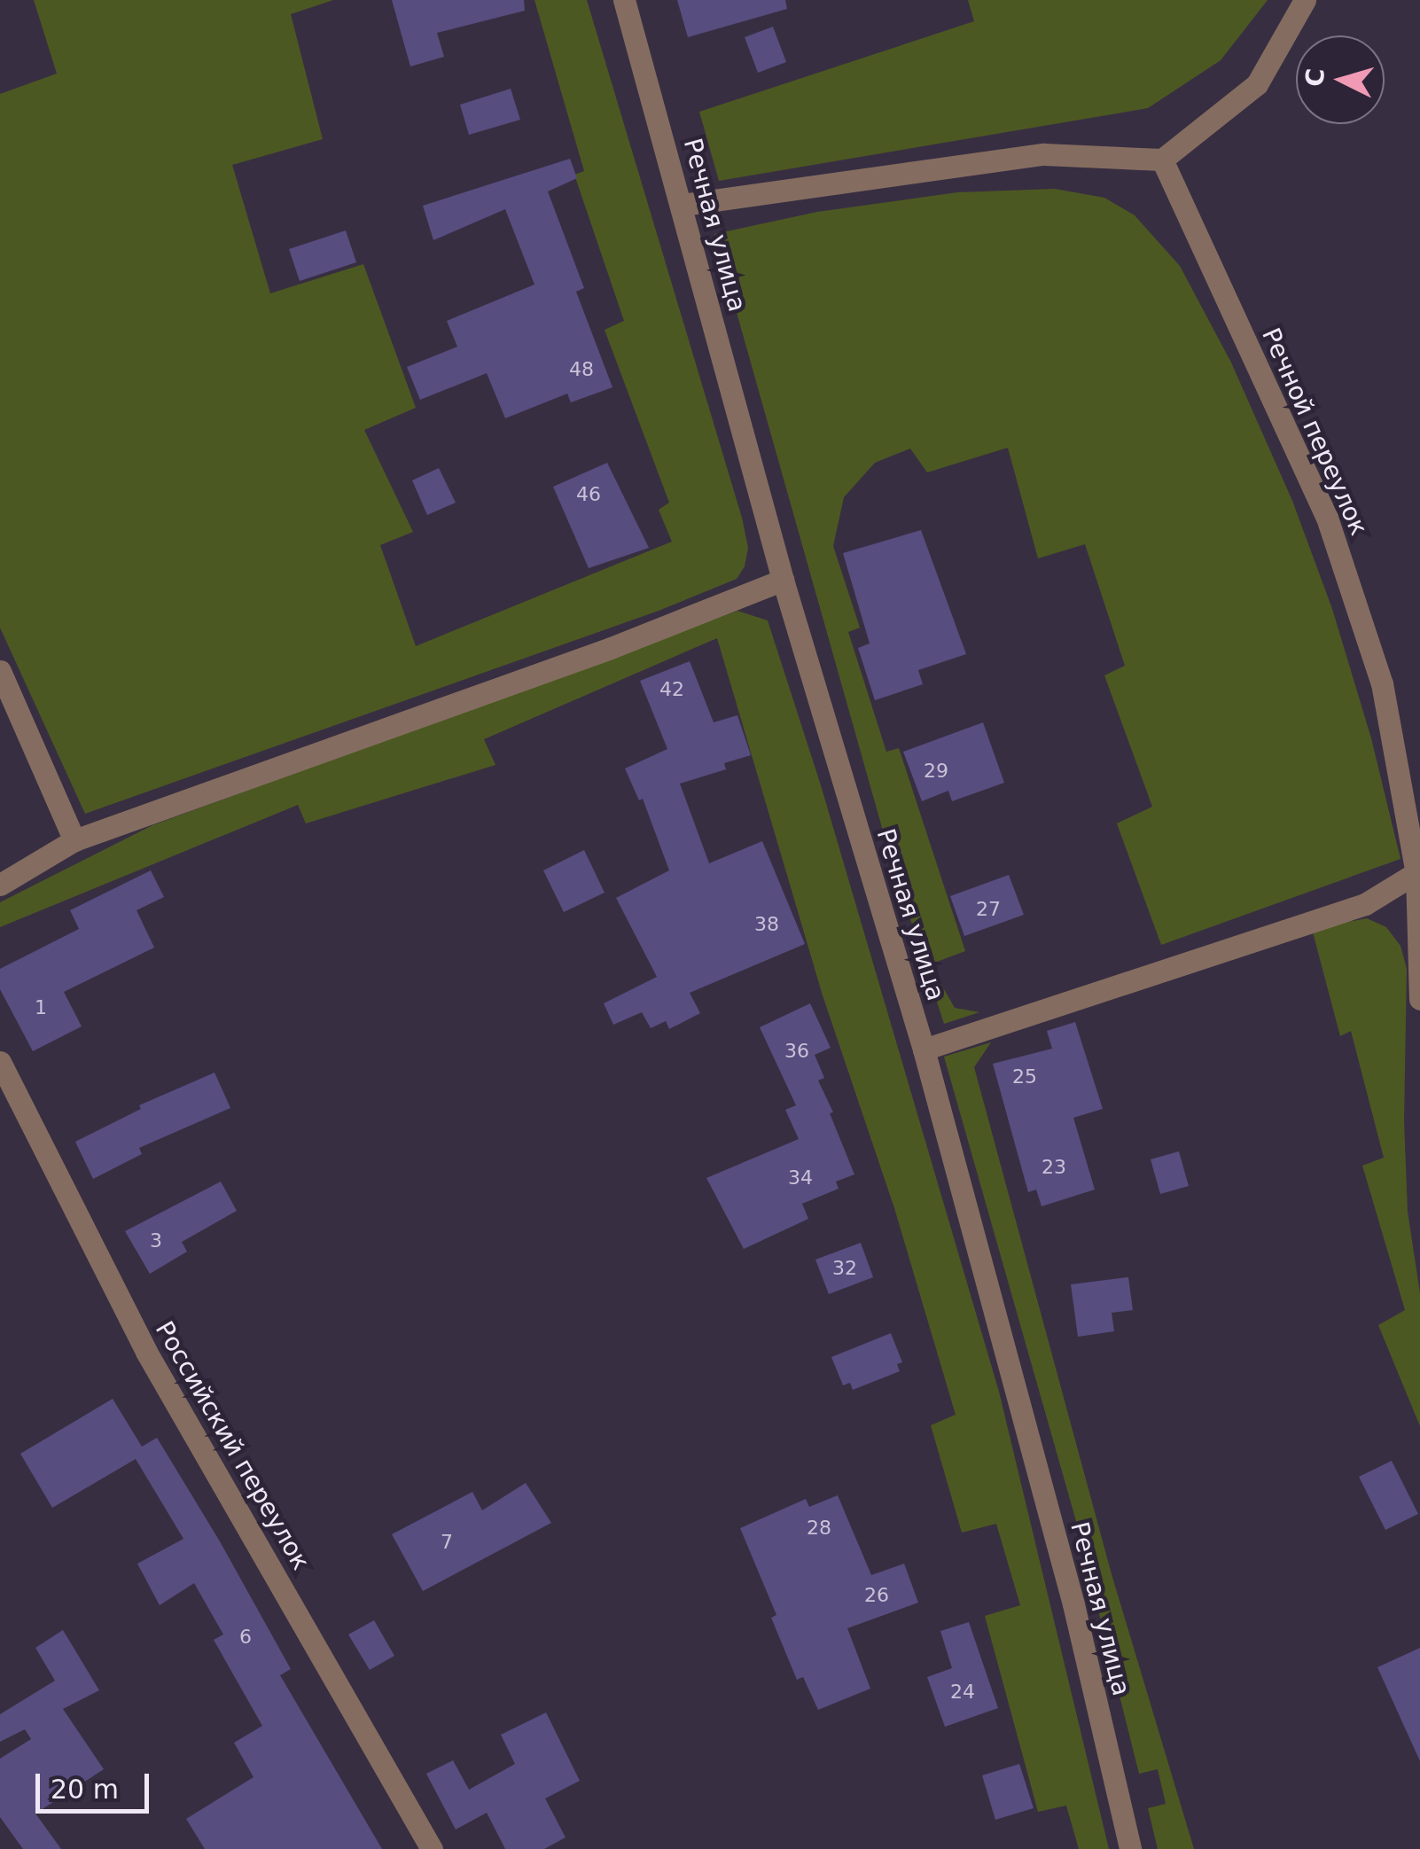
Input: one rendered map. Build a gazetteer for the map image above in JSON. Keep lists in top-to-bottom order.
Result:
{
  "streets": {
    "street": ["Речная улица", "Речной переулок", "Российский переулок"]
  },
  "house_numbers": [
    "48",
    "46",
    "42",
    "29",
    "27",
    "38",
    "1",
    "36",
    "25",
    "23",
    "34",
    "3",
    "32",
    "28",
    "7",
    "26",
    "6",
    "24"
  ],
  "scale_bar": "20 m",
  "north": "left"
}
